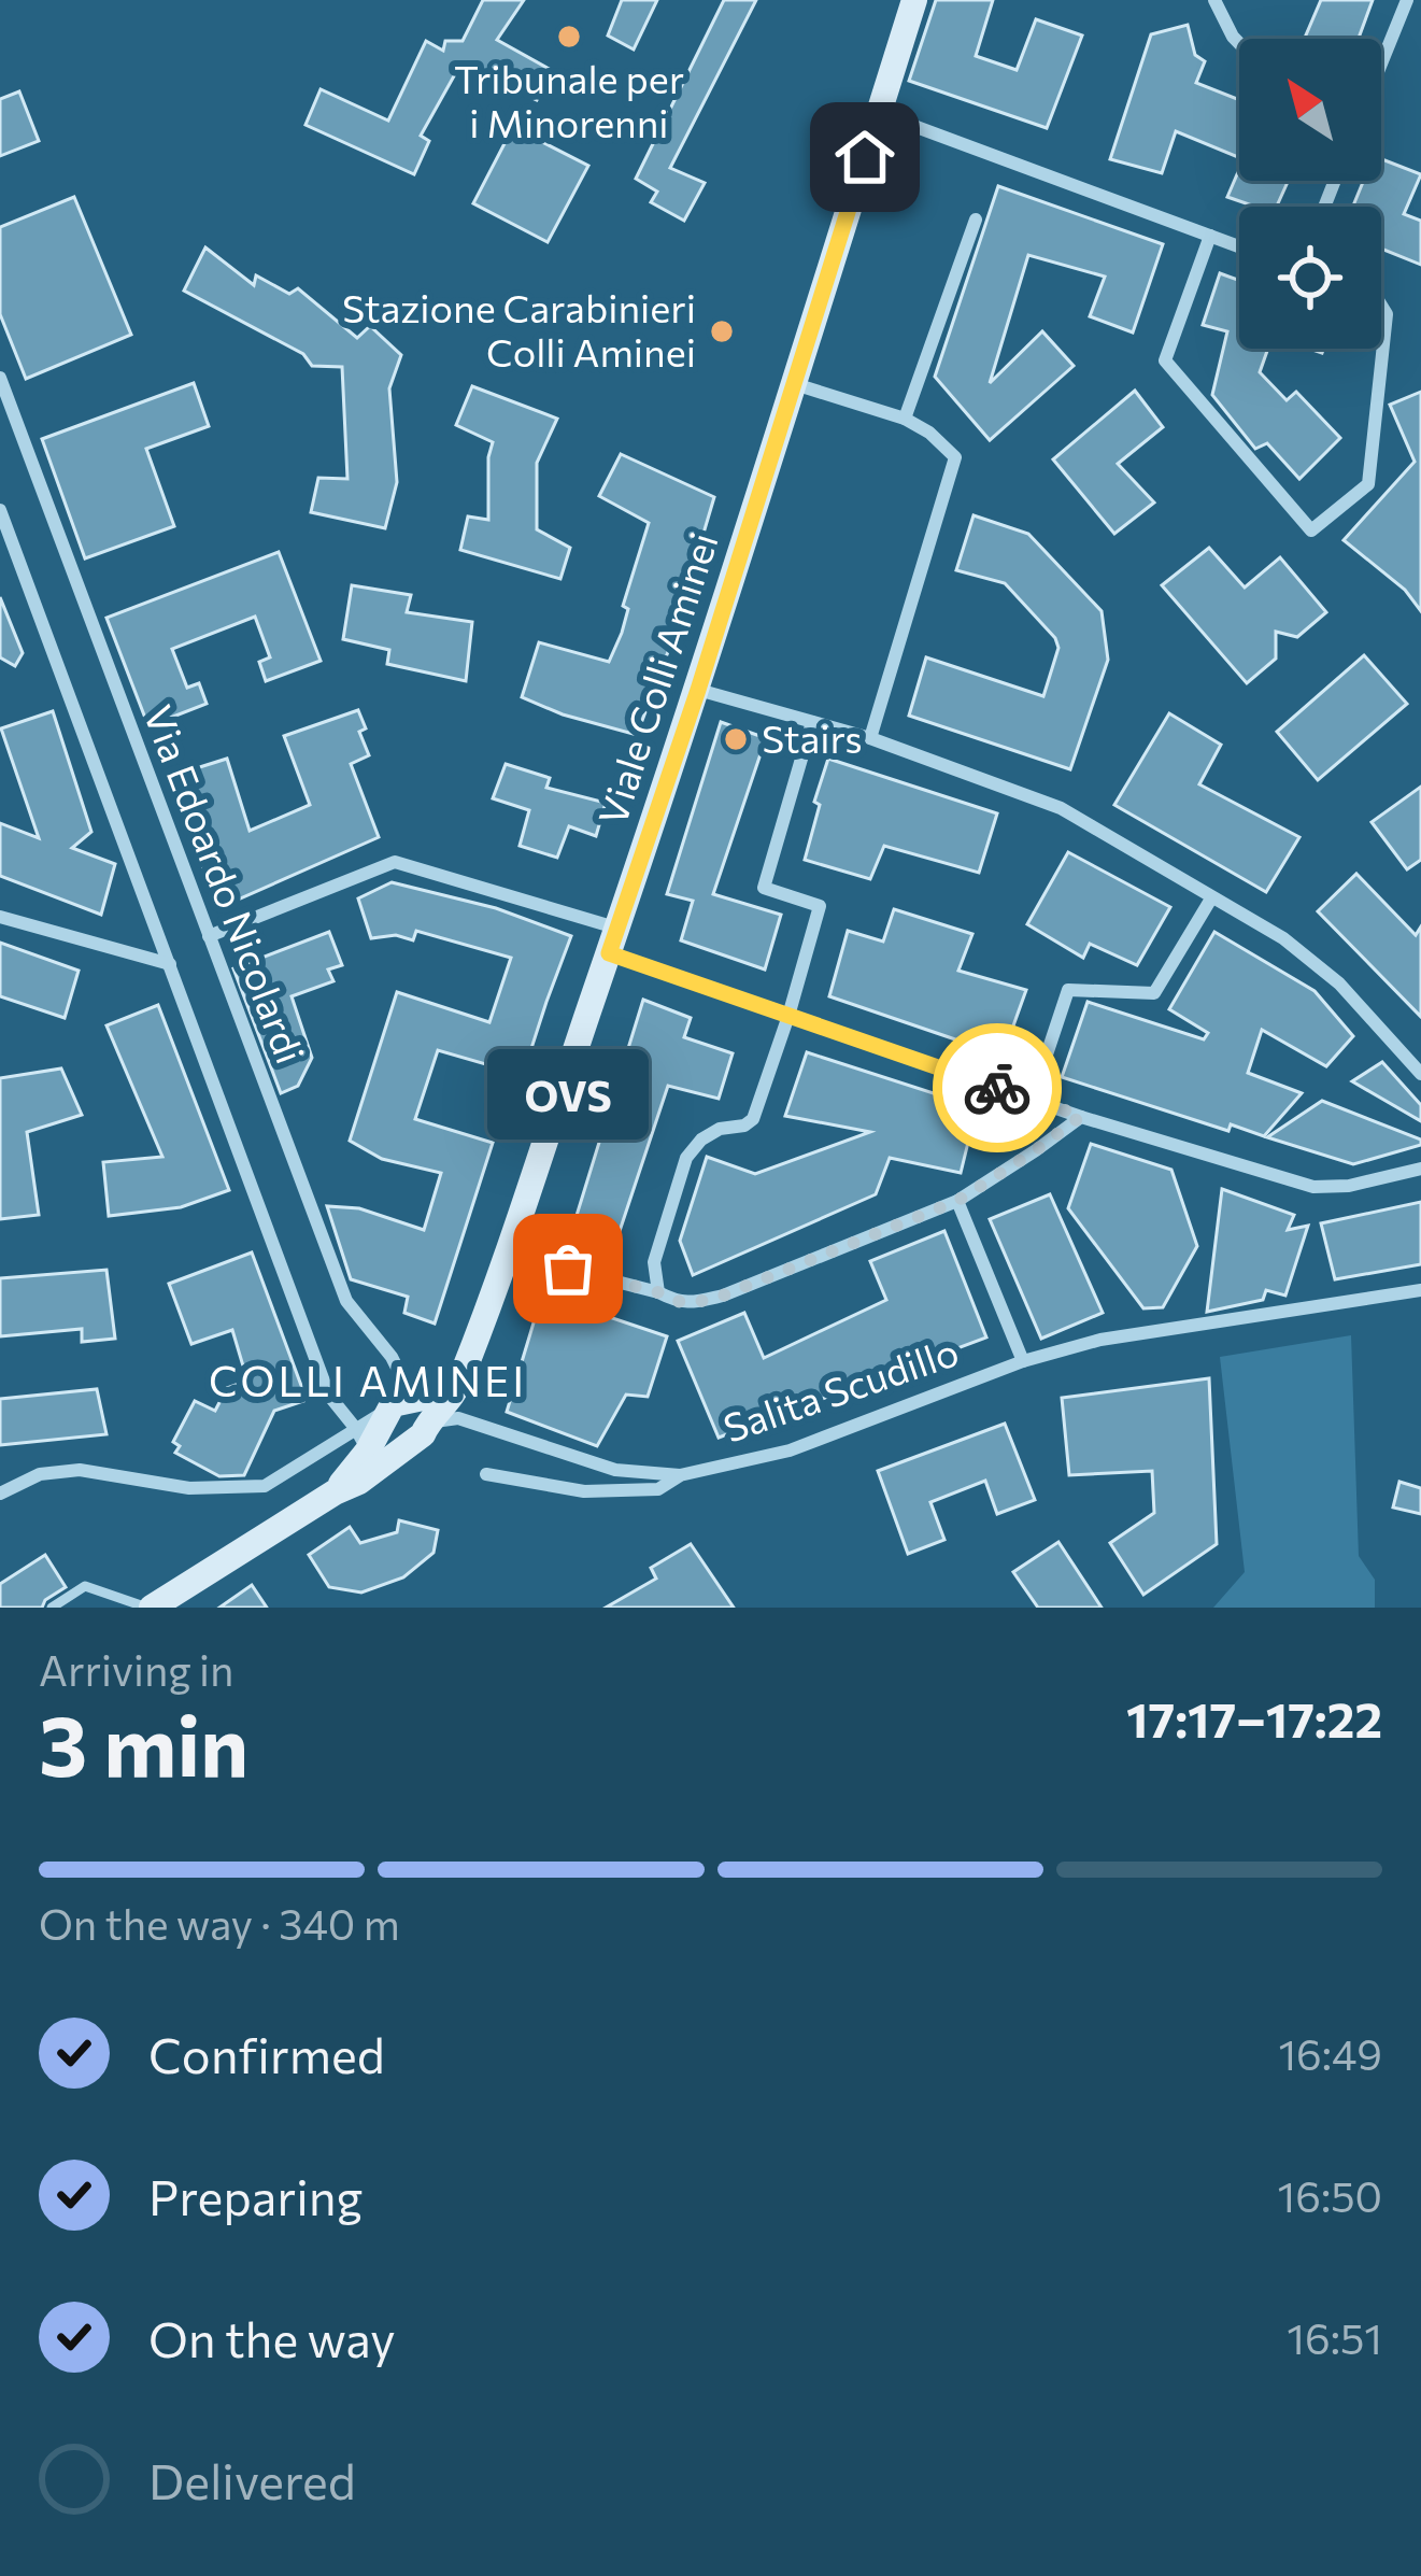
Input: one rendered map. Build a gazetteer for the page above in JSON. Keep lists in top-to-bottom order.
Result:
{
  "streets": {
    "main road": ["Viale Colli Aminei"],
    "street": ["Via Edoardo Nicolardi", "Salita Scudillo"]
  },
  "crossings": [
    ["Viale Colli Aminei", "Via Edoardo Nicolardi"],
    ["Viale Colli Aminei", "Salita Scudillo"],
    ["Via Edoardo Nicolardi", "Salita Scudillo"]
  ],
  "districts": ["COLLI AMINEI"],
  "places": [
    "Tribunale per i Minorenni",
    "Stazione Carabinieri Colli Aminei",
    "Stairs",
    "OVS"
  ],
  "north": "top left",
  "page": {
    "bubble": "OVS",
    "heading": ["3 min", "Arriving in", "17:17–17:22"],
    "bar": "On the way · 340 m",
    "list": [
      ["Confirmed", "16:49"],
      ["Preparing", "16:50"],
      ["On the way", "16:51"],
      "Delivered"
    ]
  }
}
